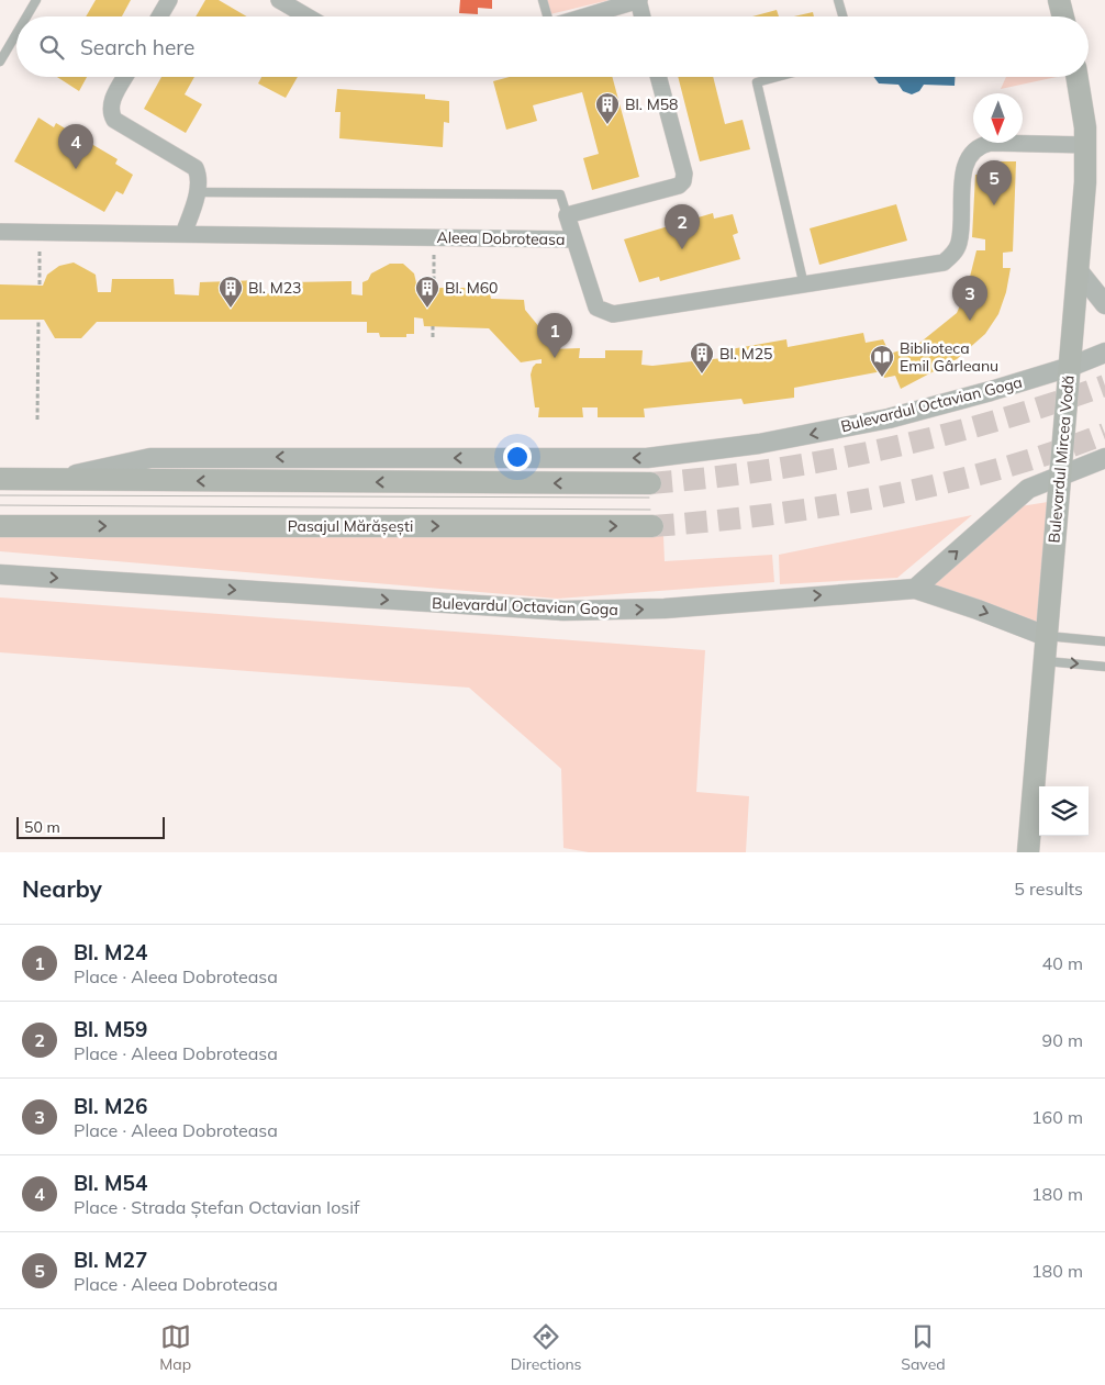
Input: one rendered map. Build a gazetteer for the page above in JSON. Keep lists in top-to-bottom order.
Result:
{
  "streets": {
    "main road": ["Bulevardul Octavian Goga", "Bulevardul Mircea Vodă", "Pasajul Mărășești"],
    "street": ["Aleea Dobroteasa"]
  },
  "crossings": [
    ["Aleea Dobroteasa", "Bulevardul Mircea Vodă"],
    ["Bulevardul Octavian Goga", "Bulevardul Mircea Vodă"]
  ],
  "places": {
    "building": [
      "Bl. M58",
      "Bl. M23",
      "Bl. M60",
      "Bl. M25"
    ],
    "library": ["Biblioteca Emil Gârleanu"]
  },
  "scale_bar": "50 m",
  "north": "bottom",
  "page": {
    "search": "Search here",
    "pins": [
      "4",
      "5",
      "2",
      "3",
      "1"
    ],
    "scale": "50 m",
    "heading": ["Nearby", "5 results"],
    "list": [
      {
        "mark": "1",
        "name": "Bl. M24",
        "note": "Place · Aleea Dobroteasa",
        "value": "40 m"
      },
      {
        "mark": "2",
        "name": "Bl. M59",
        "note": "Place · Aleea Dobroteasa",
        "value": "90 m"
      },
      {
        "mark": "3",
        "name": "Bl. M26",
        "note": "Place · Aleea Dobroteasa",
        "value": "160 m"
      },
      {
        "mark": "4",
        "name": "Bl. M54",
        "note": "Place · Strada Ștefan Octavian Iosif",
        "value": "180 m"
      },
      {
        "mark": "5",
        "name": "Bl. M27",
        "note": "Place · Aleea Dobroteasa",
        "value": "180 m"
      }
    ],
    "nav": ["Map", "Directions", "Saved"]
  }
}
